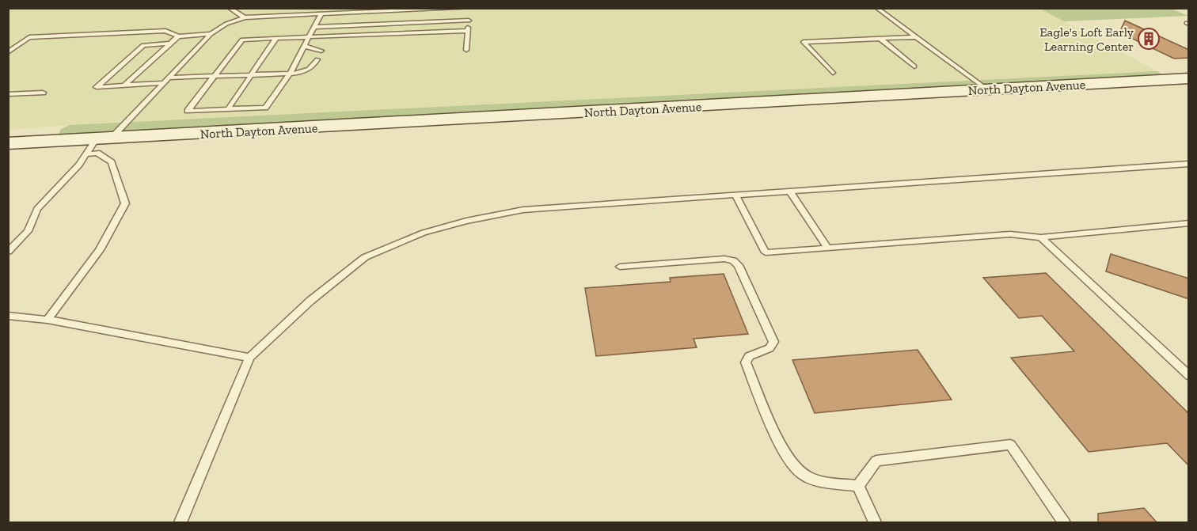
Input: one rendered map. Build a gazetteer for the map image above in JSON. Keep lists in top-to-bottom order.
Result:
{
  "streets": {
    "main road": ["North Dayton Avenue"]
  },
  "places": {
    "building": ["Eagle's Loft Early Learning Center"]
  }
}
